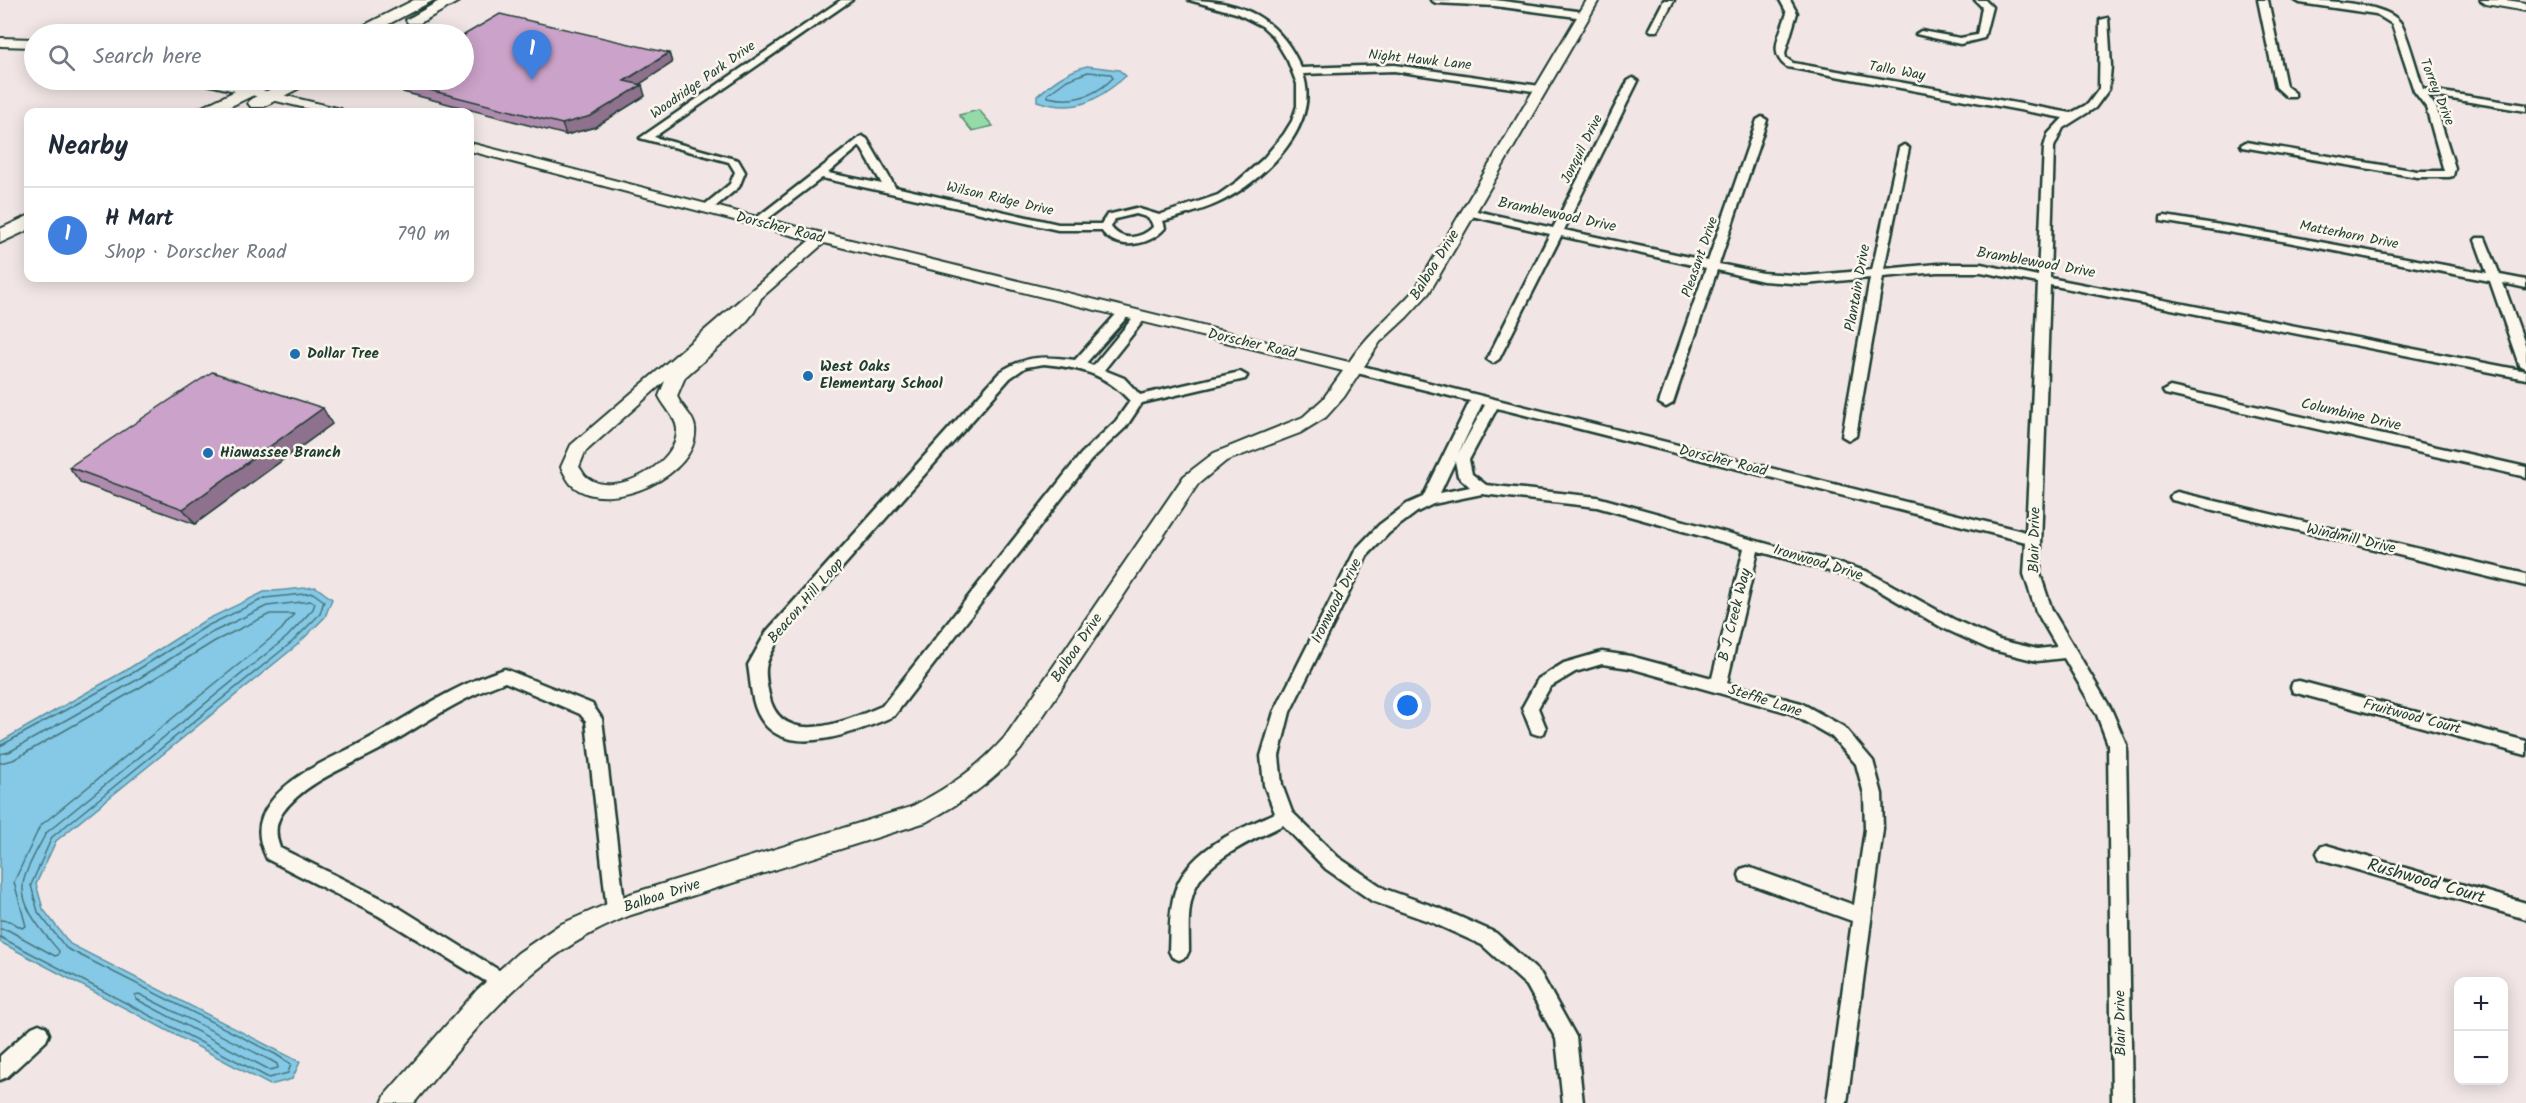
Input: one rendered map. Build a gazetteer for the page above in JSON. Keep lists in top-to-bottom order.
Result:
{
  "streets": {
    "street": [
      "Night Hawk Lane",
      "Tallo Way",
      "Woodridge Park Drive",
      "Torrey Drive",
      "Jonquil Drive",
      "Wilson Ridge Drive",
      "Bramblewood Drive",
      "Dorscher Road",
      "Matterhorn Drive",
      "Pleasant Drive",
      "Balboa Drive",
      "Plantain Drive",
      "Columbine Drive",
      "Windmill Drive",
      "Blair Drive",
      "Ironwood Drive",
      "Beacon Hill Loop",
      "B J Creek Way",
      "Steffie Lane",
      "Fruitwood Court",
      "Rushwood Court"
    ]
  },
  "crossings": [
    ["Night Hawk Lane", "Balboa Drive"],
    ["Tallo Way", "Blair Drive"],
    ["Woodridge Park Drive", "Dorscher Road"],
    ["Jonquil Drive", "Bramblewood Drive"],
    ["Bramblewood Drive", "Pleasant Drive"],
    ["Bramblewood Drive", "Balboa Drive"],
    ["Bramblewood Drive", "Plantain Drive"],
    ["Bramblewood Drive", "Blair Drive"],
    ["Dorscher Road", "Balboa Drive"],
    ["Dorscher Road", "Blair Drive"],
    ["Blair Drive", "Ironwood Drive"],
    ["Ironwood Drive", "B J Creek Way"],
    ["B J Creek Way", "Steffie Lane"]
  ],
  "places": ["Dollar Tree", "West Oaks Elementary School", "Hiawassee Branch"],
  "page": {
    "search": "Search here",
    "pins": "1",
    "heading": "Nearby",
    "list": [
      {
        "mark": "1",
        "name": "H Mart",
        "note": "Shop · Dorscher Road",
        "value": "790 m"
      }
    ],
    "map_buttons": ["+", "−"]
  }
}
